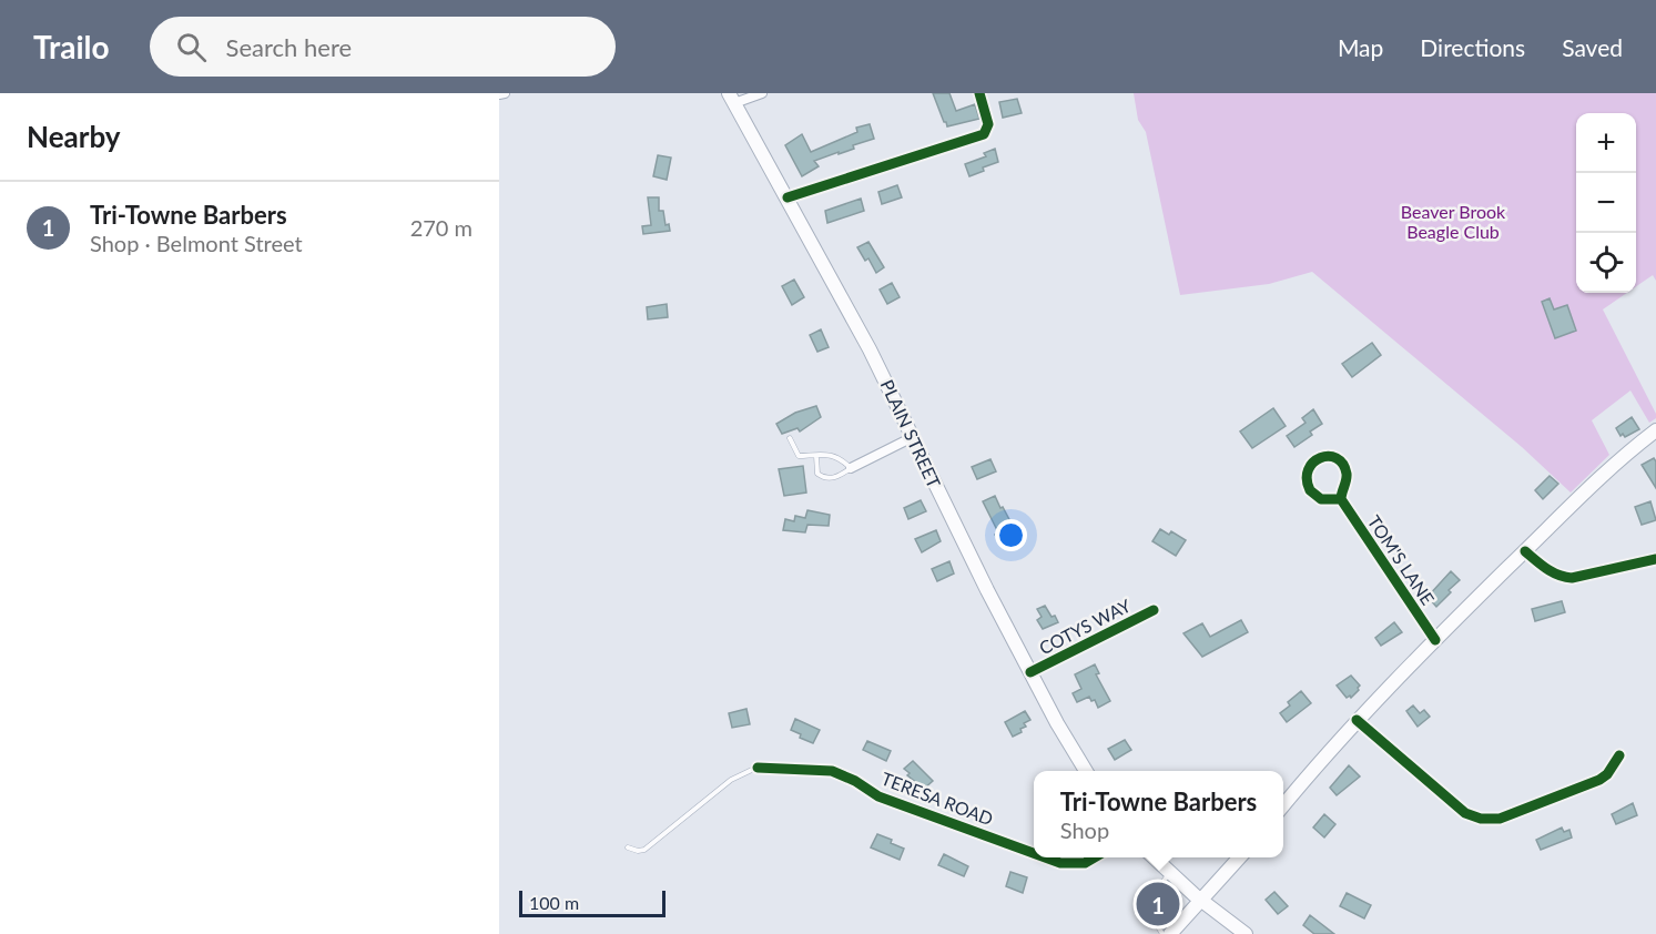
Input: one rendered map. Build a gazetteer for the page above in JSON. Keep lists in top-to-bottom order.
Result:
{
  "streets": {
    "main road": ["PLAIN STREET"],
    "street": ["TOM'S LANE", "COTYS WAY", "TERESA ROAD"]
  },
  "crossings": [
    ["PLAIN STREET", "COTYS WAY"]
  ],
  "parks": ["Beaver Brook Beagle Club"],
  "scale_bar": "100 m",
  "page": {
    "header": "Trailo",
    "search": "Search here",
    "nav": ["Map", "Directions", "Saved"],
    "heading": "Nearby",
    "map_buttons": ["+", "−"],
    "list": [
      {
        "mark": "1",
        "name": "Tri-Towne Barbers",
        "note": "Shop · Belmont Street",
        "value": "270 m"
      }
    ],
    "popup": ["Tri-Towne Barbers", "Shop"],
    "pins": "1",
    "scale": "100 m"
  }
}
